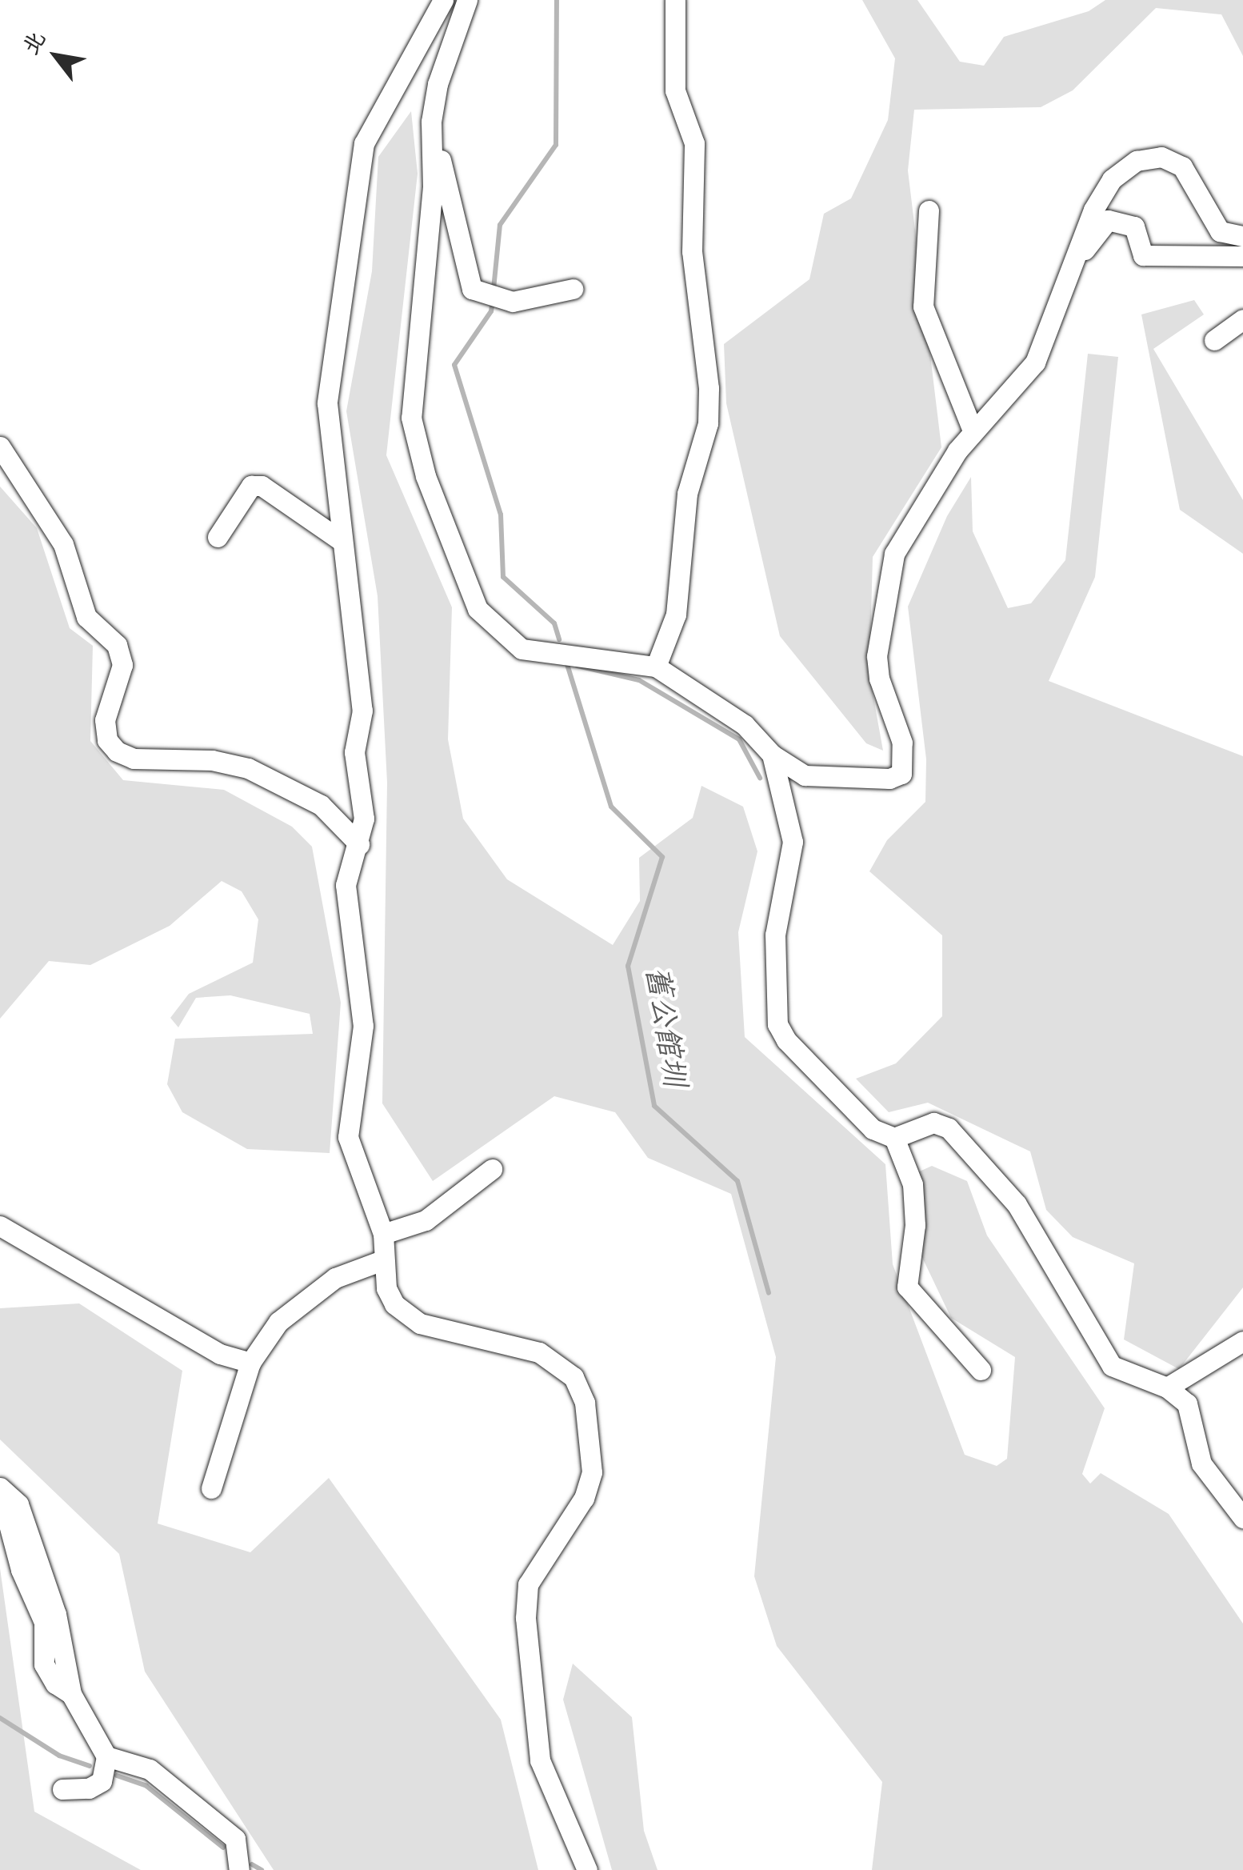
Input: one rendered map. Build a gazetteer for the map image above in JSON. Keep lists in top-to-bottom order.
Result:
{
  "water": ["舊公館圳"],
  "north": "top left"
}
